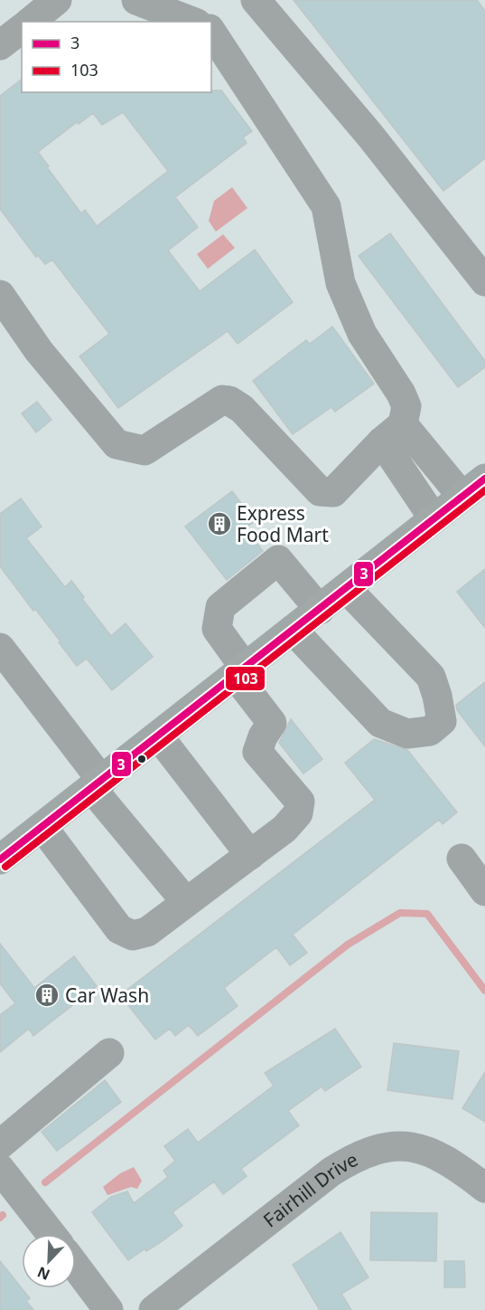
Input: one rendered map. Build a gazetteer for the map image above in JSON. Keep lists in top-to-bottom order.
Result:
{
  "streets": {
    "street": ["Fairhill Drive"]
  },
  "places": {
    "building": ["Express Food Mart", "Car Wash"]
  },
  "lines": ["transit line 3", "transit line 103"],
  "legend": ["3", "103"],
  "north": "bottom left"
}
